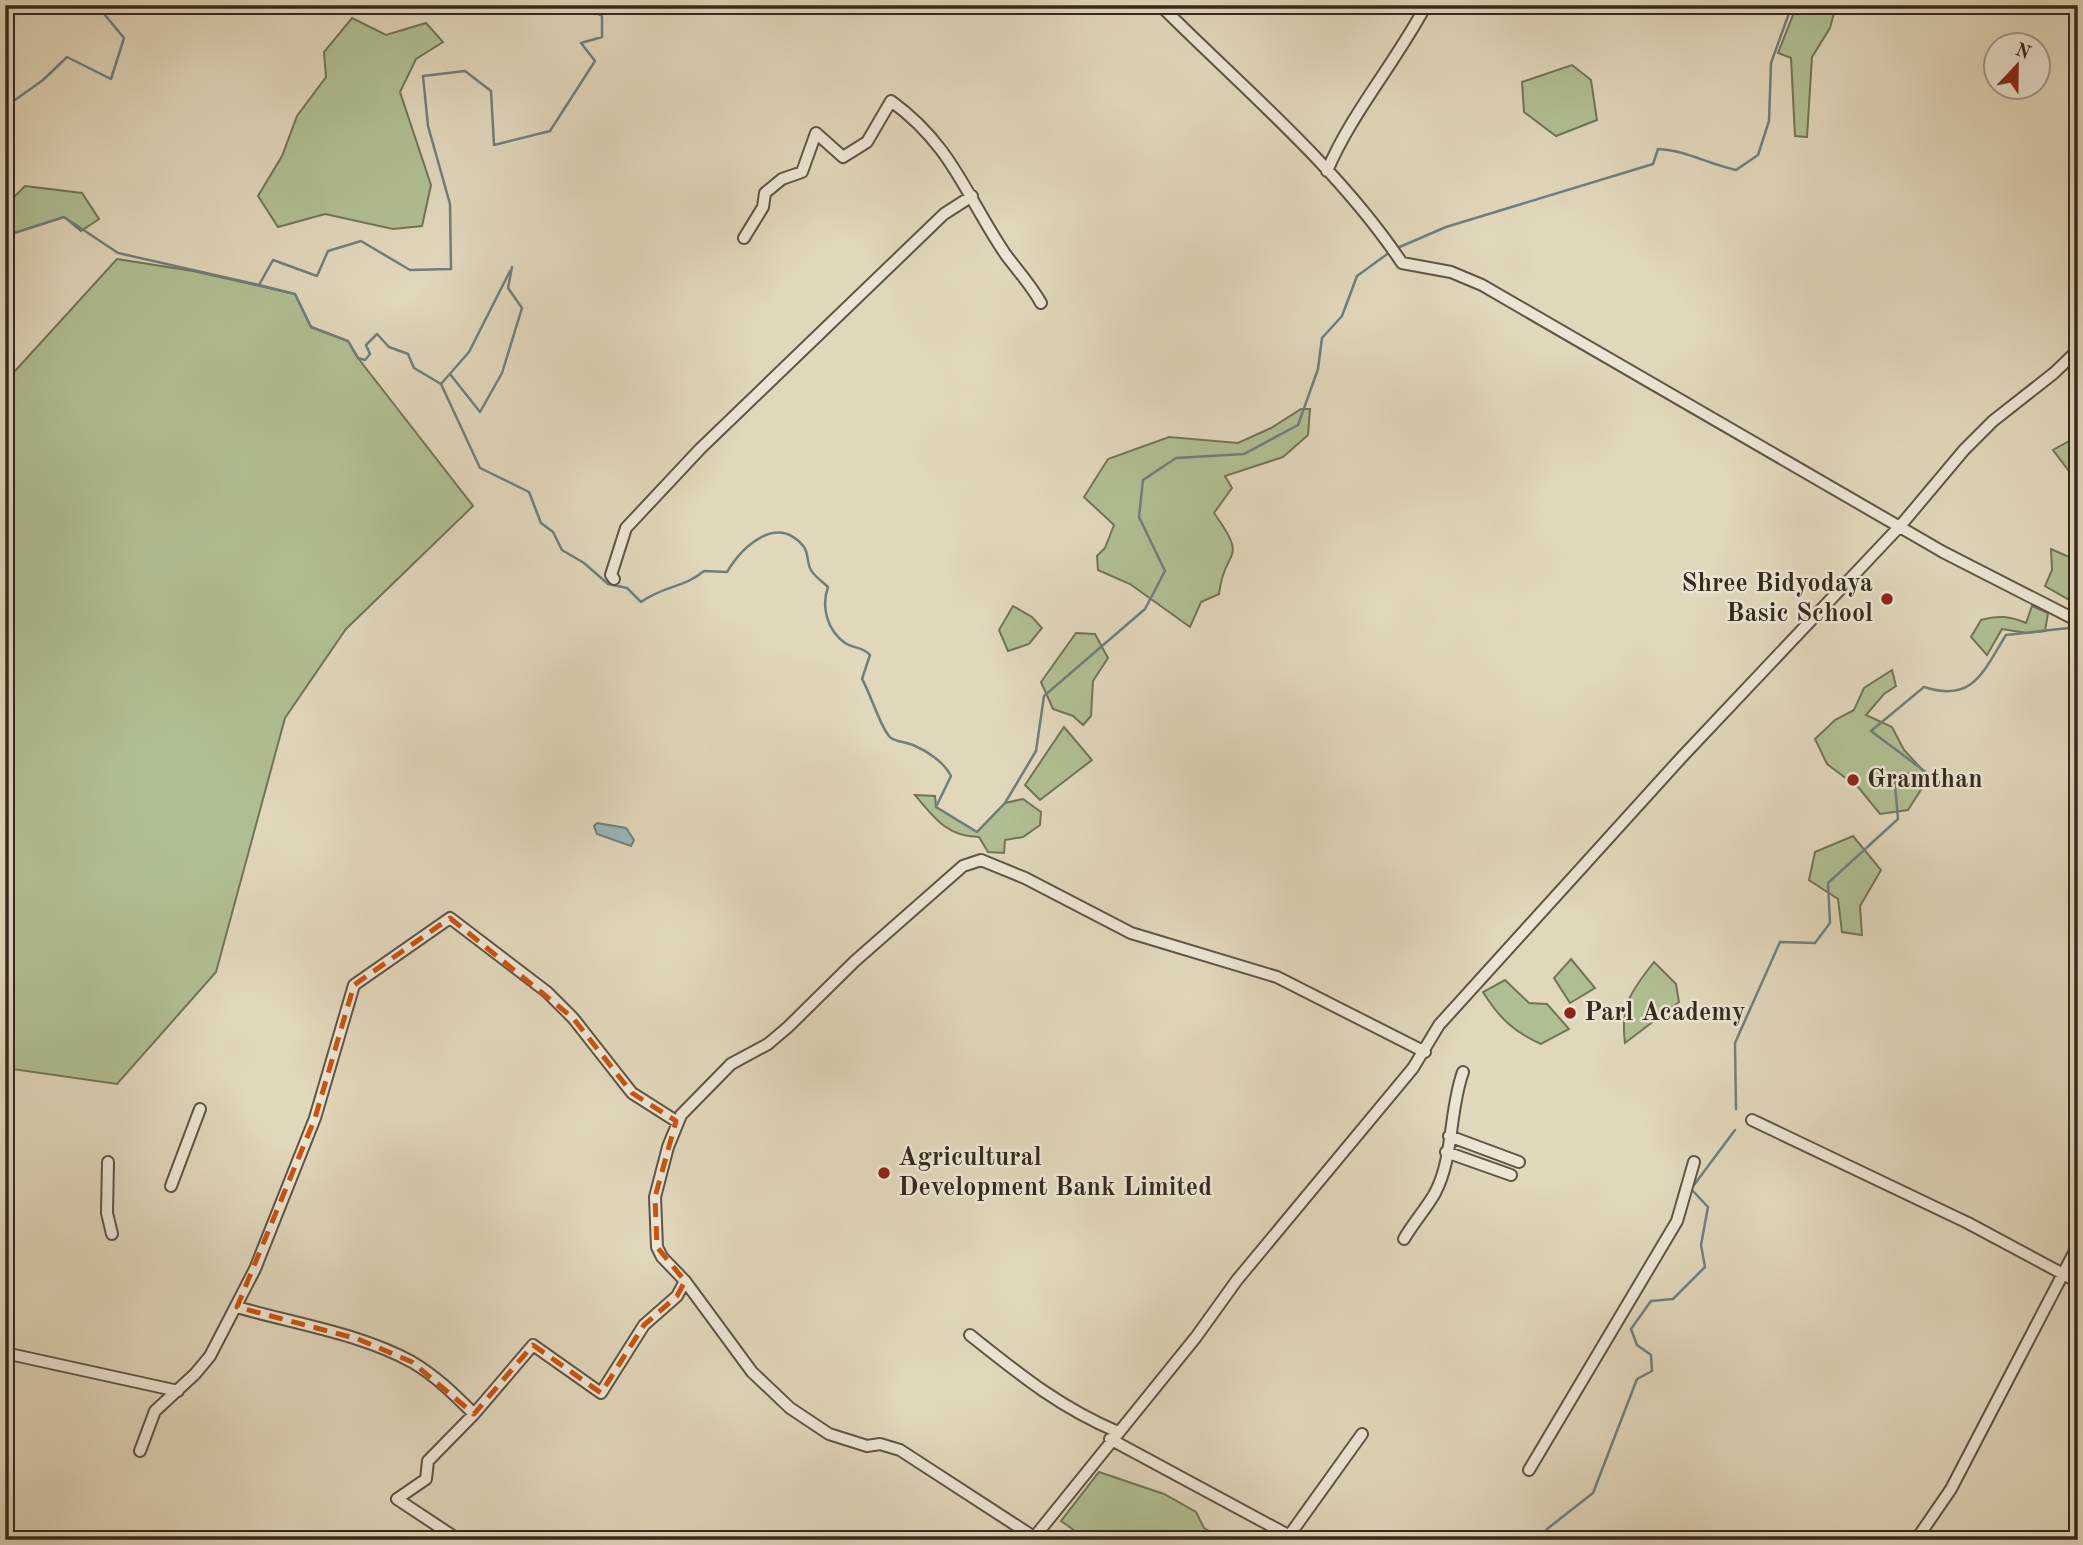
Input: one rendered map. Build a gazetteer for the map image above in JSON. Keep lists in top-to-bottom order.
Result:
{
  "places": [
    "Shree Bidyodaya Basic School",
    "Gramthan",
    "Parl Academy",
    "Agricultural Development Bank Limited"
  ],
  "north": "top"
}
